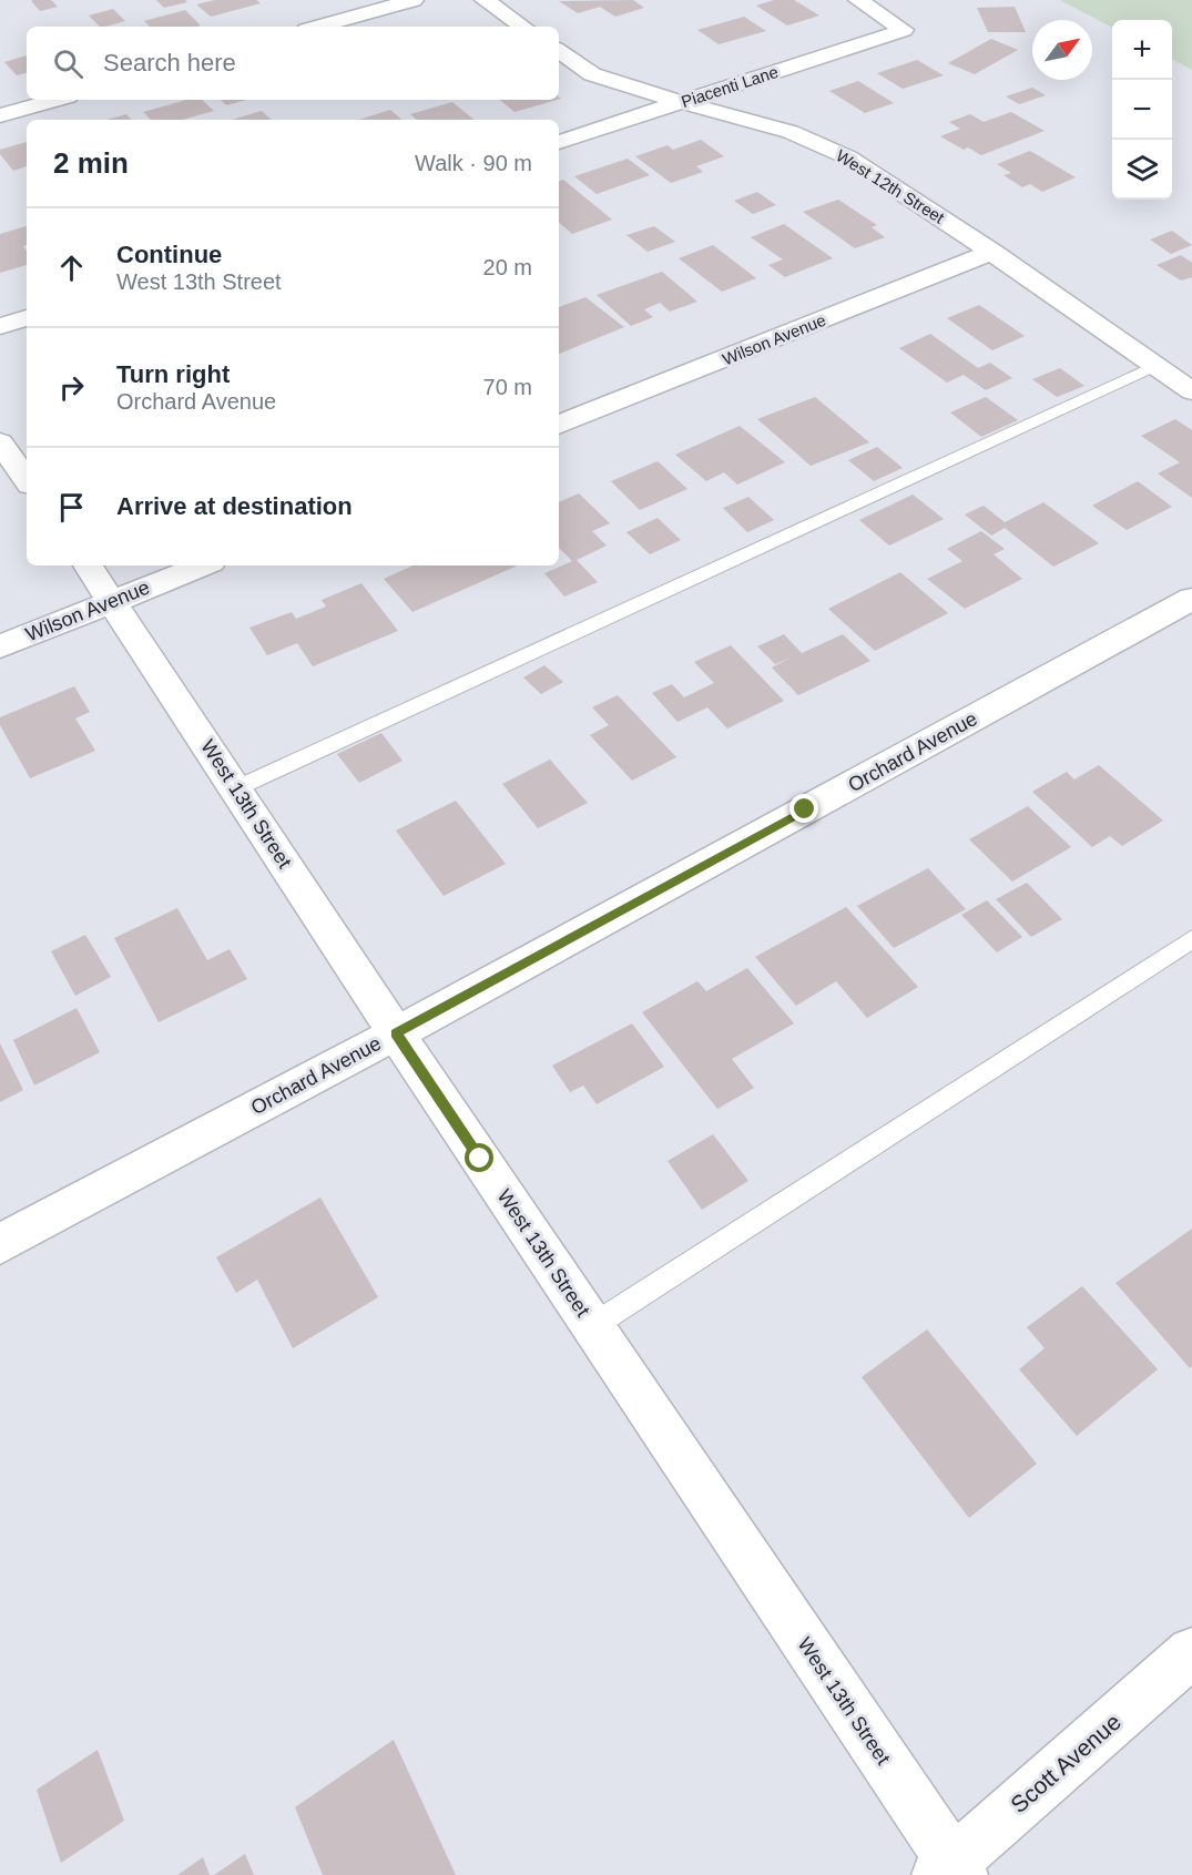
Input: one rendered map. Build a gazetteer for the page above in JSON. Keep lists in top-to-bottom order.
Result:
{
  "streets": {
    "street": [
      "Piacenti Lane",
      "West 12th Street",
      "Wilson Avenue",
      "Orchard Avenue",
      "West 13th Street",
      "Scott Avenue"
    ]
  },
  "crossings": [
    ["Piacenti Lane", "West 12th Street"],
    ["West 12th Street", "Wilson Avenue"],
    ["Wilson Avenue", "West 13th Street"],
    ["Orchard Avenue", "West 13th Street"],
    ["West 13th Street", "Scott Avenue"]
  ],
  "north": "top right",
  "page": {
    "map_buttons": ["+", "−"],
    "search": "Search here",
    "heading": ["2 min", "Walk · 90 m"],
    "list": [
      ["Continue", "West 13th Street", "20 m"],
      ["Turn right", "Orchard Avenue", "70 m"],
      "Arrive at destination"
    ]
  }
}
